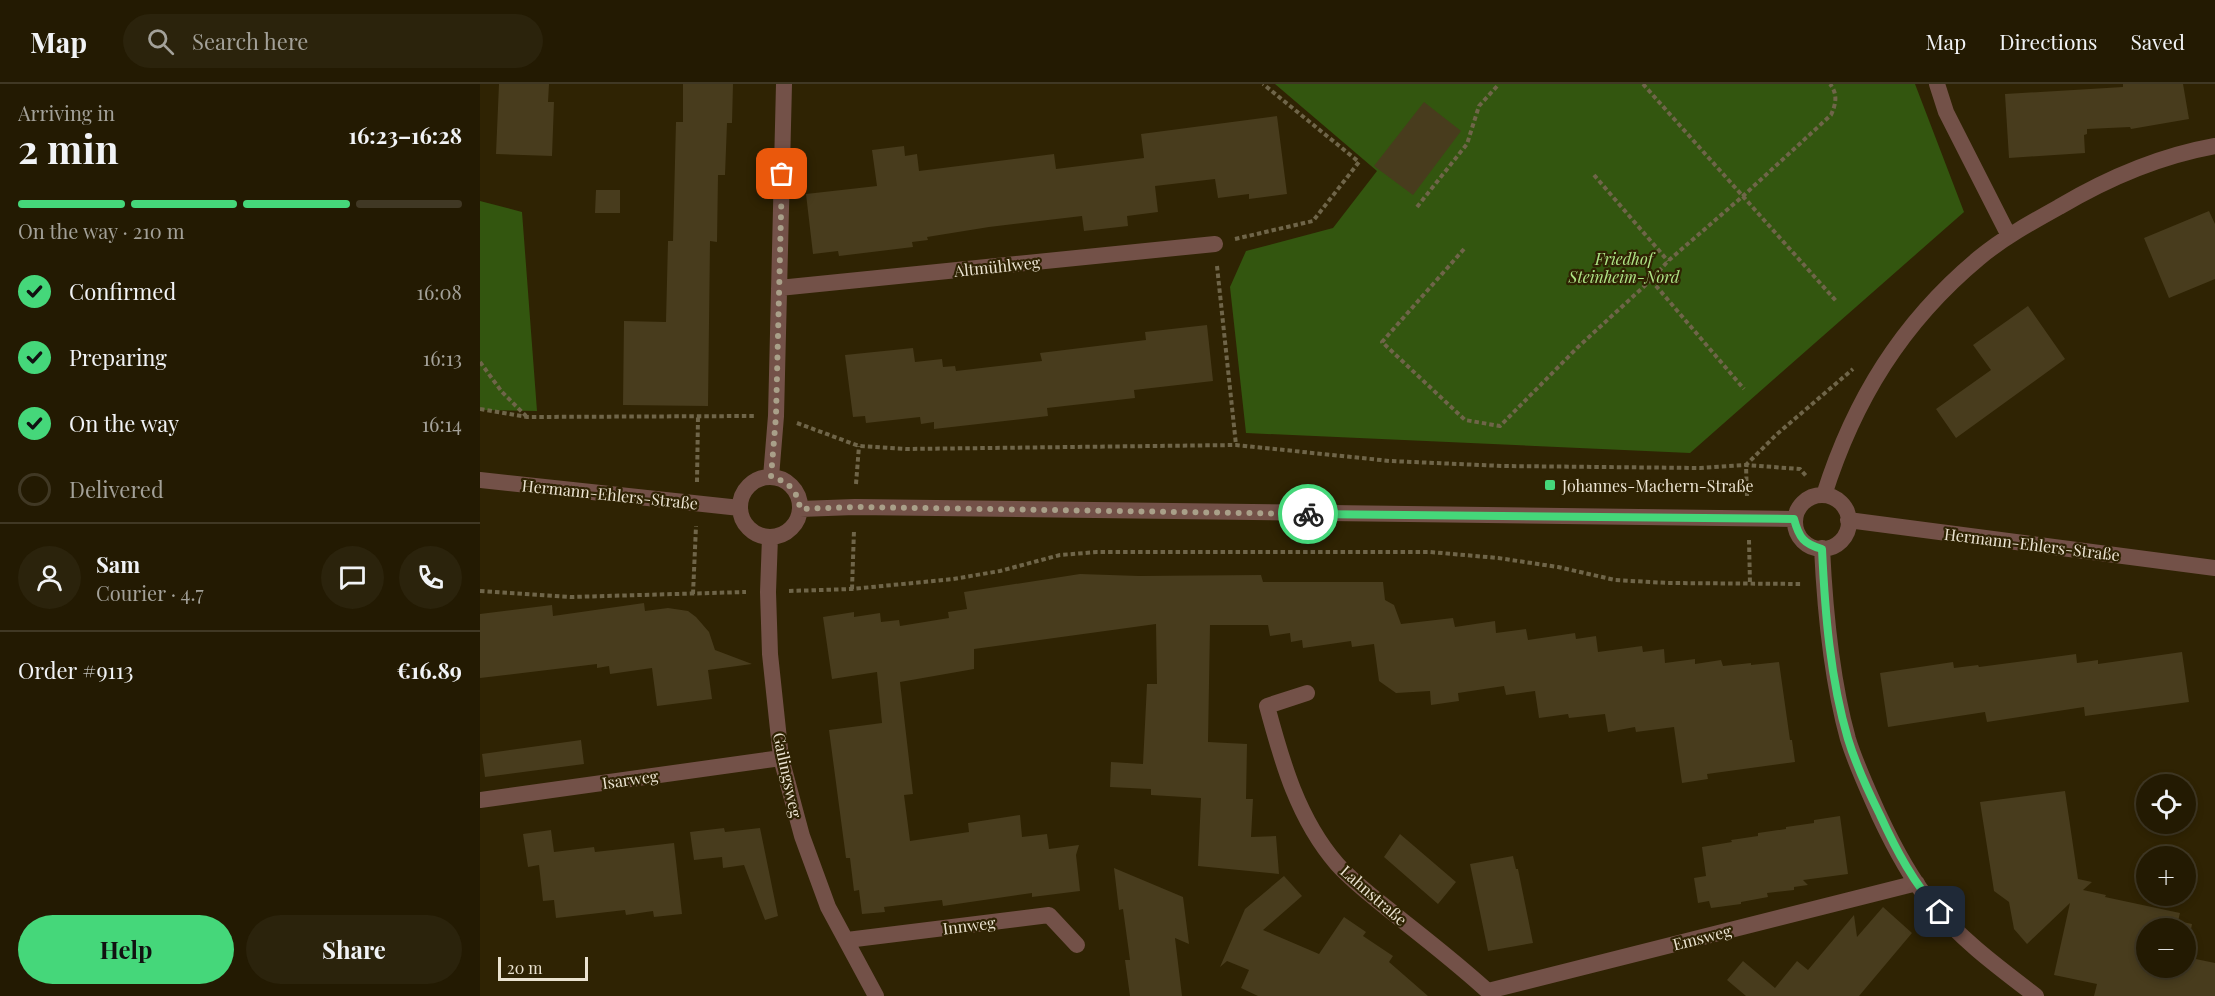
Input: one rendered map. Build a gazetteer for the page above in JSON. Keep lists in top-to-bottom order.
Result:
{
  "streets": {
    "street": [
      "Altmühlweg",
      "Hermann-Ehlers-Straße",
      "Gailingsweg",
      "Isarweg",
      "Lahnstraße",
      "Innweg",
      "Emsweg"
    ]
  },
  "crossings": [
    ["Hermann-Ehlers-Straße", "Gailingsweg"],
    ["Gailingsweg", "Isarweg"],
    ["Gailingsweg", "Innweg"],
    ["Lahnstraße", "Emsweg"]
  ],
  "parks": ["Friedhof Steinheim-Nord"],
  "places": {
    "transit": ["Johannes-Machern-Straße"]
  },
  "scale_bar": "20 m",
  "page": {
    "header": "Map",
    "search": "Search here",
    "nav": ["Map", "Directions", "Saved"],
    "heading": ["2 min", "Arriving in", "16:23–16:28"],
    "panel": [
      "Sam",
      "Courier · 4.7",
      "Order #9113",
      "€16.89"
    ],
    "bar": "On the way · 210 m",
    "list": [
      ["Confirmed", "16:08"],
      ["Preparing", "16:13"],
      ["On the way", "16:14"],
      "Delivered"
    ],
    "map_buttons": ["+", "−"],
    "buttons": ["Help", "Share"],
    "scale": "20 m"
  }
}
